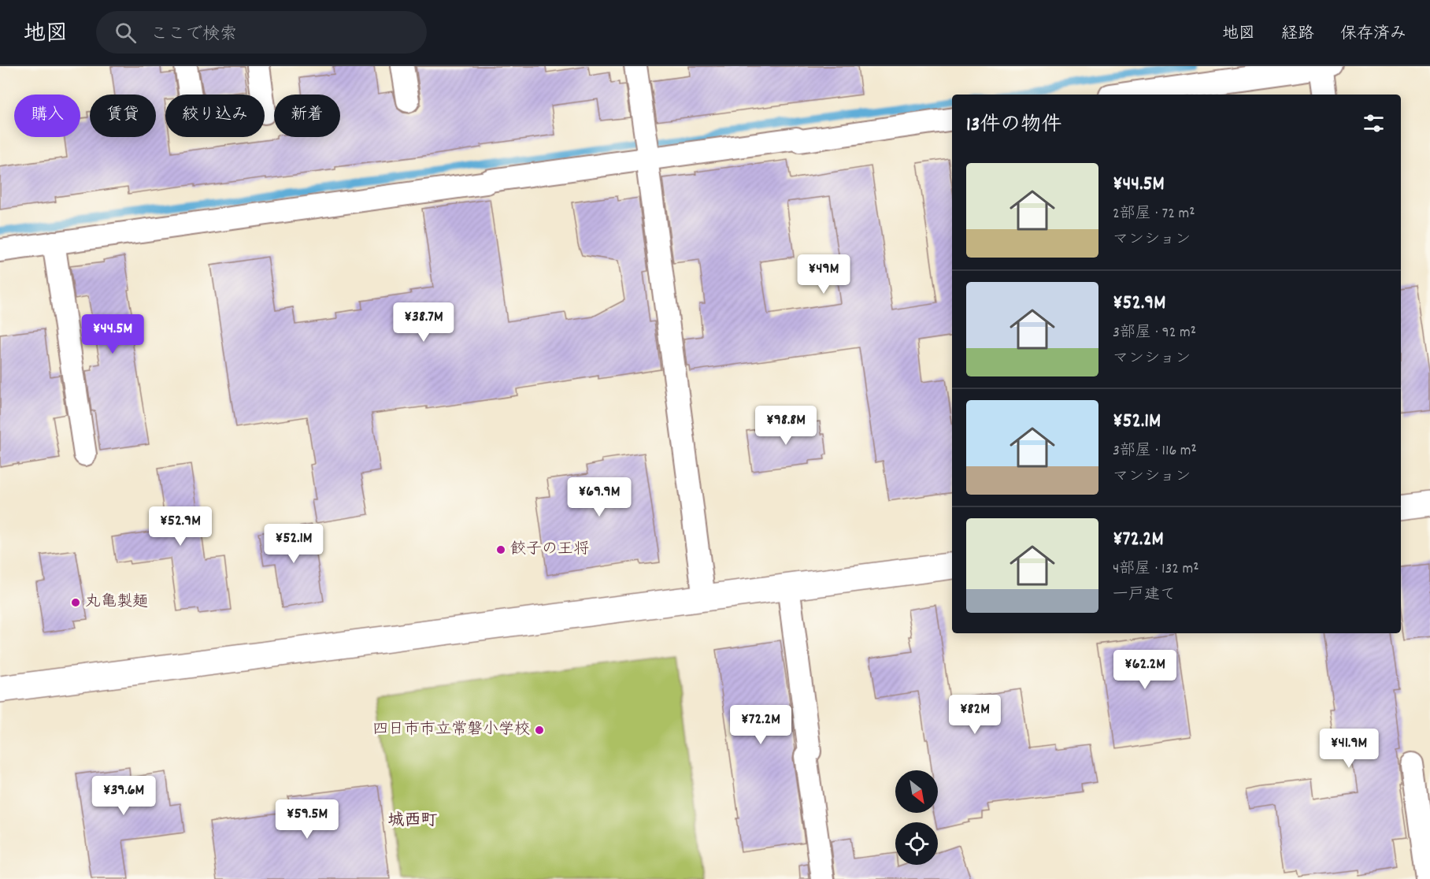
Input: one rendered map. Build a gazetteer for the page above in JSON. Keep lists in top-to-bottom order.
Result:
{
  "districts": ["城西町"],
  "places": ["餃子の王将", "丸亀製麺", "四日市市立常磐小学校"],
  "north": "bottom right",
  "page": {
    "header": "地図",
    "search": "ここで検索",
    "nav": ["地図", "経路", "保存済み"],
    "chip": [
      "購入",
      "賃貸",
      "絞り込み",
      "新着"
    ],
    "heading": "13件の物件",
    "list": [
      {
        "name": "¥44.5M",
        "note": "2部屋 · 72 m² · マンション"
      },
      {
        "name": "¥52.9M",
        "note": "3部屋 · 92 m² · マンション"
      },
      {
        "name": "¥52.1M",
        "note": "3部屋 · 116 m² · マンション"
      },
      {
        "name": "¥72.2M",
        "note": "4部屋 · 132 m² · 一戸建て"
      }
    ],
    "price": [
      "¥49M",
      "¥38.7M",
      "¥44.5M",
      "¥98.8M",
      "¥69.9M",
      "¥52.9M",
      "¥52.1M",
      "¥62.2M",
      "¥82M",
      "¥72.2M",
      "¥41.9M",
      "¥39.6M",
      "¥59.5M"
    ]
  }
}
